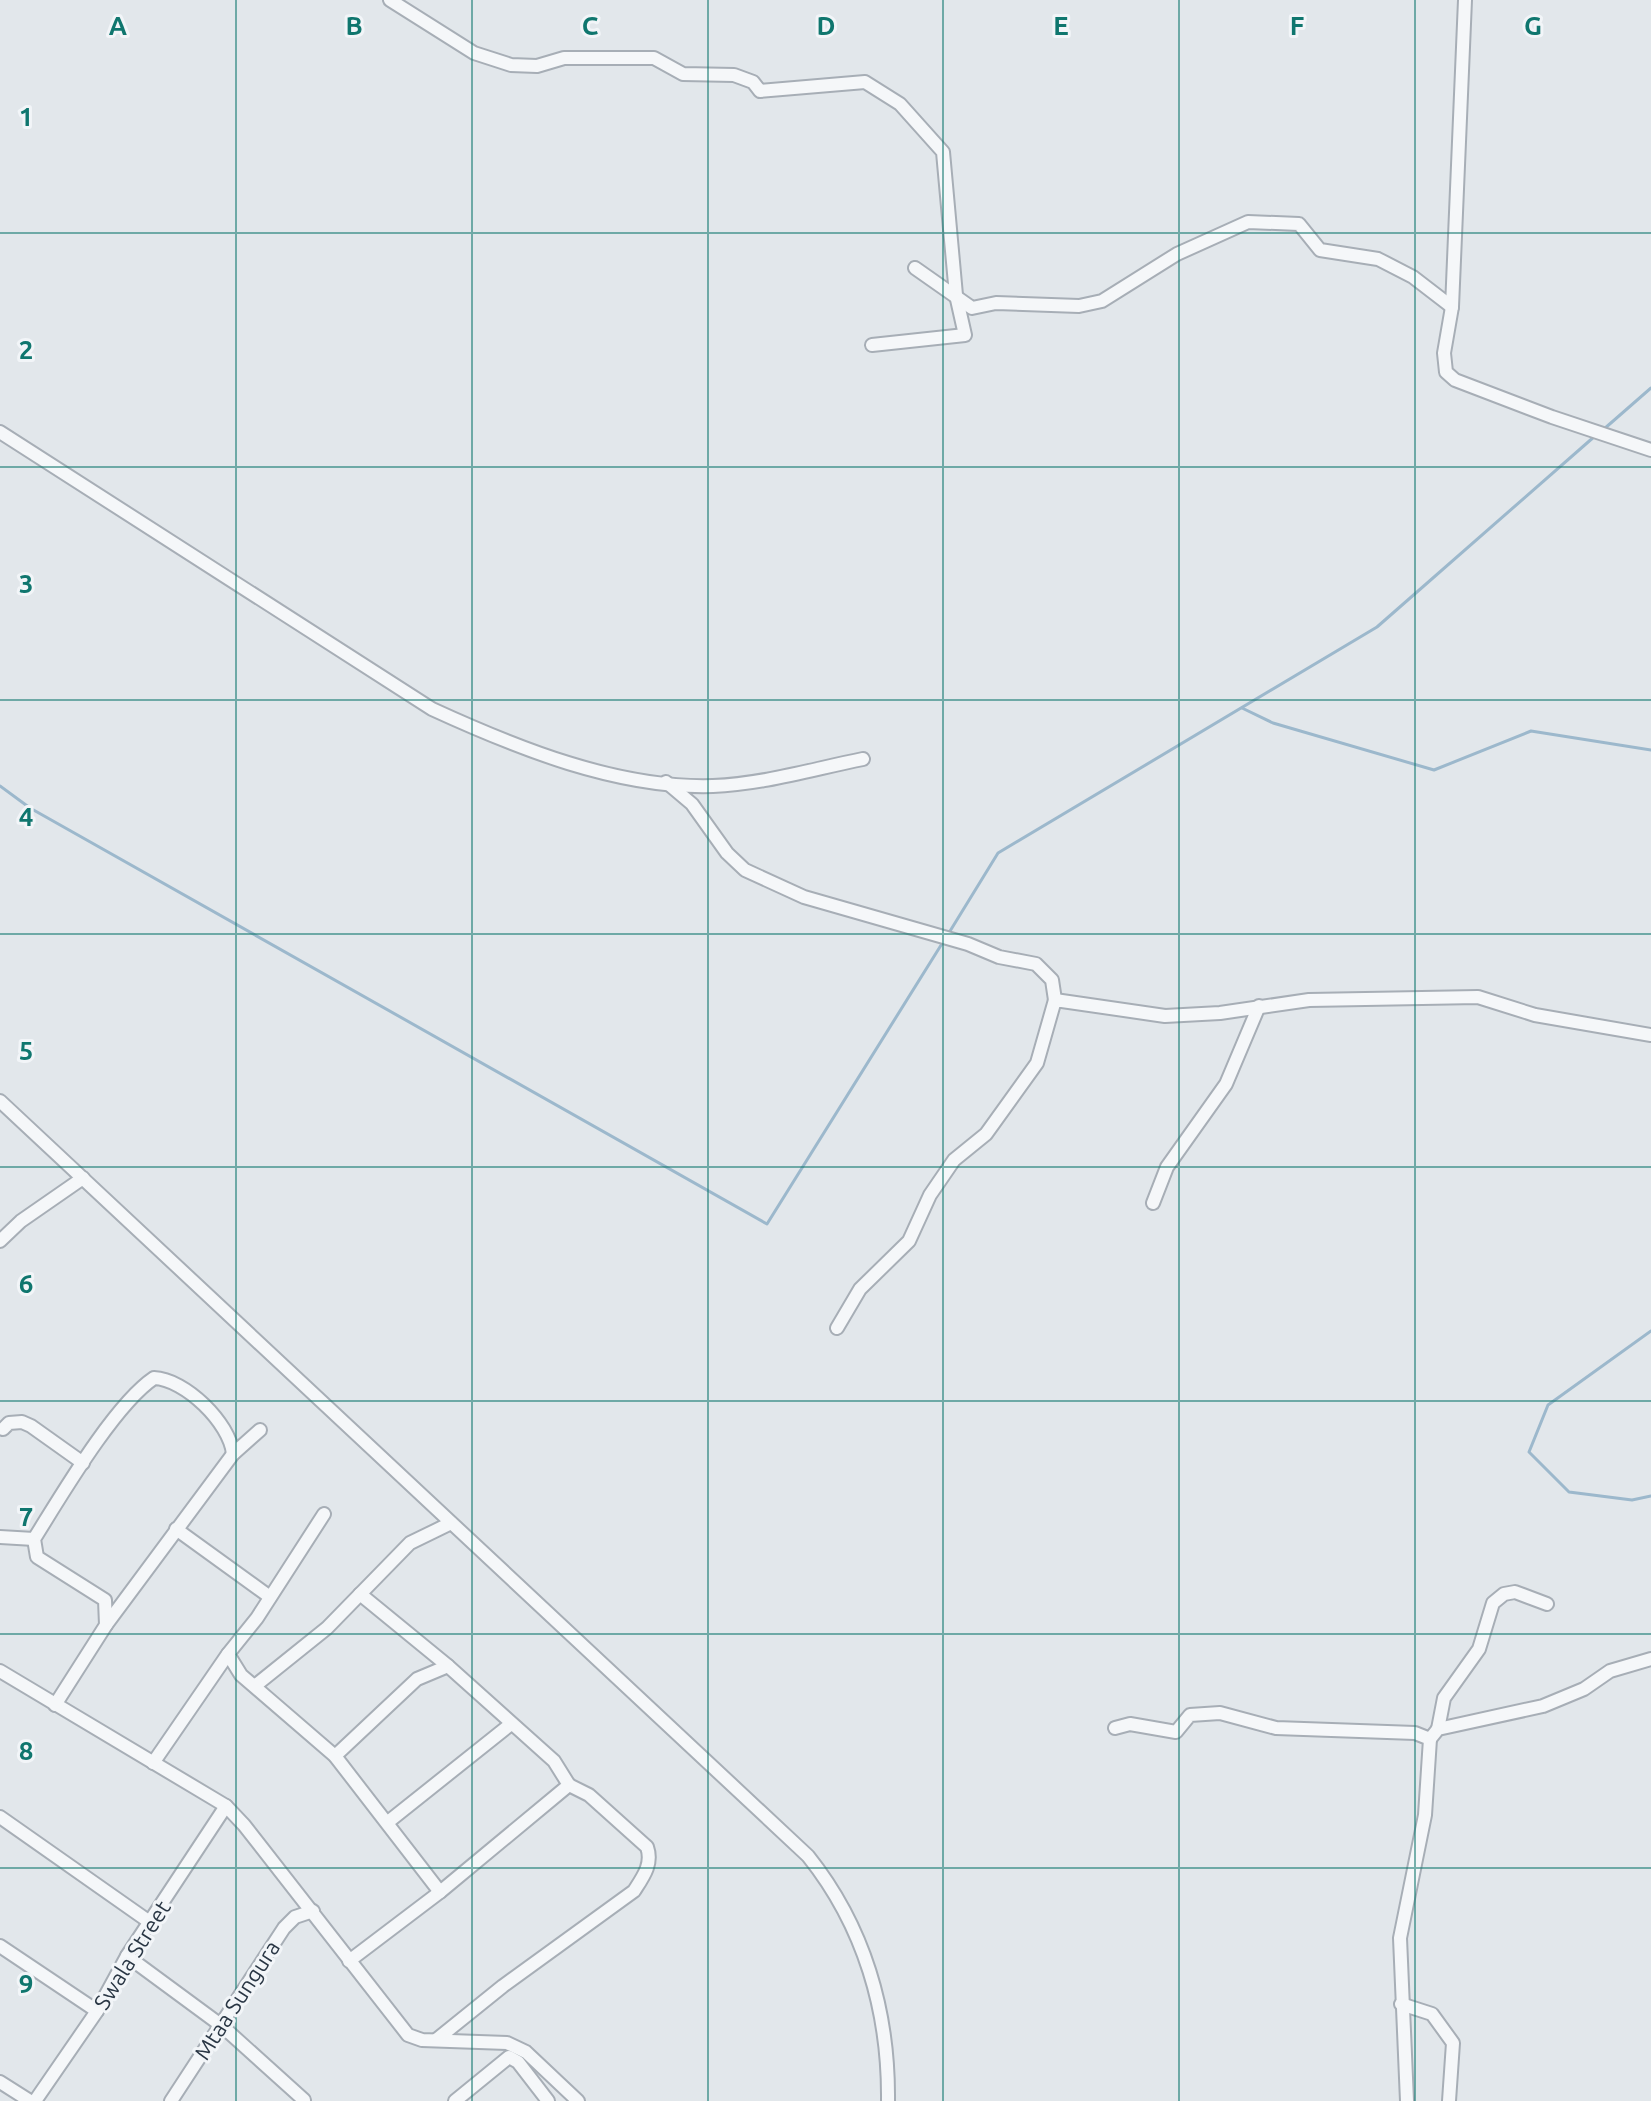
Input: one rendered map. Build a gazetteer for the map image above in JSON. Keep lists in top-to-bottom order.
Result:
{
  "streets": {
    "street": ["Swala Street", "Mtaa Sungura"]
  },
  "grid": {
    "columns": [
      "A",
      "B",
      "C",
      "D",
      "E",
      "F",
      "G"
    ],
    "rows": [
      "1",
      "2",
      "3",
      "4",
      "5",
      "6",
      "7",
      "8",
      "9"
    ]
  }
}
